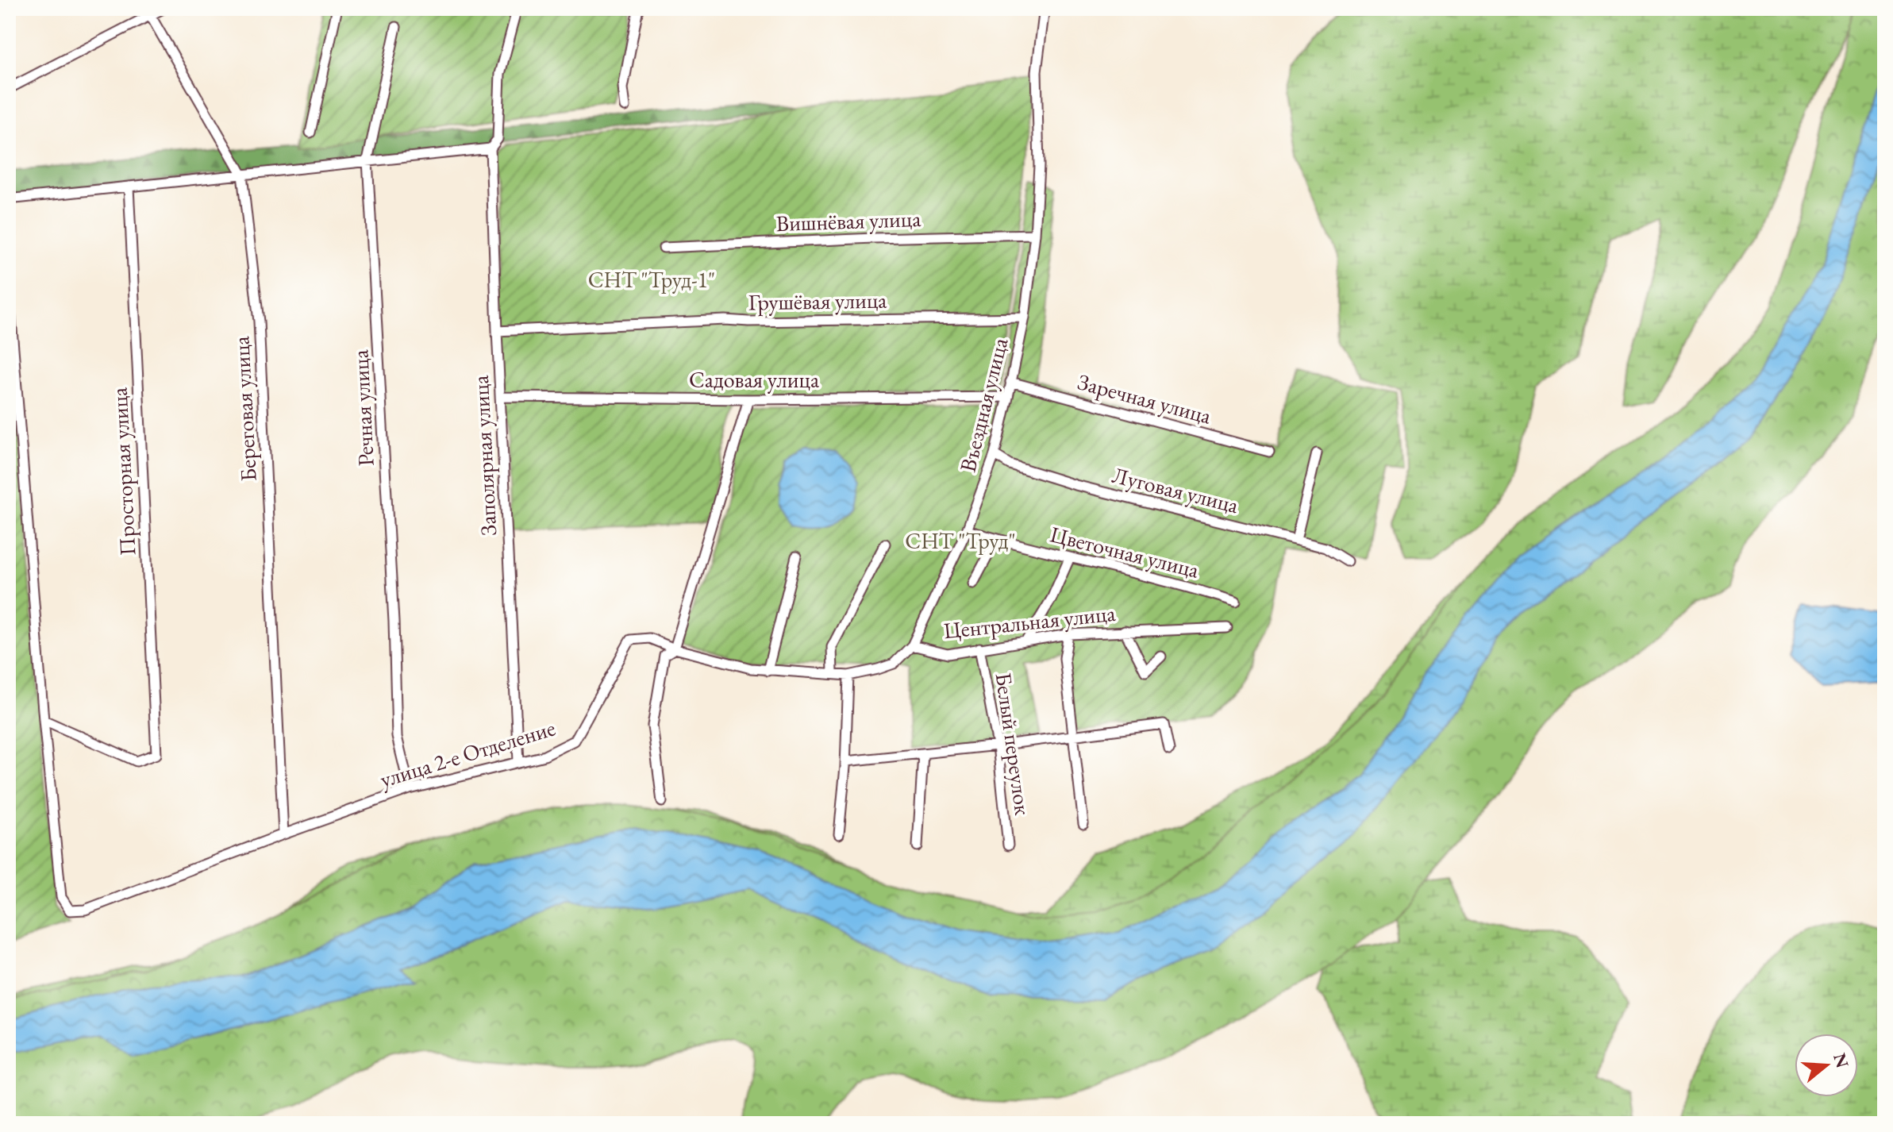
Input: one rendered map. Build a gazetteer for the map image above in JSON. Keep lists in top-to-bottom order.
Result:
{
  "streets": {
    "street": [
      "Вишнёвая улица",
      "Грушёвая улица",
      "Садовая улица",
      "Заречная улица",
      "Въездная улица",
      "Речная улица",
      "Береговая улица",
      "Заполярная улица",
      "Просторная улица",
      "Луговая улица",
      "Цветочная улица",
      "Центральная улица",
      "Белый переулок",
      "улица 2-е Отделение"
    ]
  },
  "crossings": [
    ["Вишнёвая улица", "Въездная улица"],
    ["Грушёвая улица", "Въездная улица"],
    ["Грушёвая улица", "Заполярная улица"],
    ["Садовая улица", "Въездная улица"],
    ["Садовая улица", "Заполярная улица"],
    ["Заречная улица", "Въездная улица"],
    ["Въездная улица", "Луговая улица"],
    ["Въездная улица", "Цветочная улица"],
    ["Въездная улица", "Центральная улица"],
    ["Въездная улица", "улица 2-е Отделение"],
    ["Речная улица", "улица 2-е Отделение"],
    ["Береговая улица", "улица 2-е Отделение"],
    ["Заполярная улица", "улица 2-е Отделение"],
    ["Просторная улица", "улица 2-е Отделение"],
    ["Цветочная улица", "Белый переулок"],
    ["Центральная улица", "Белый переулок"]
  ],
  "parks": ["СНТ \"Труд-1\"", "СНТ \"Труд\""],
  "north": "right"
}
